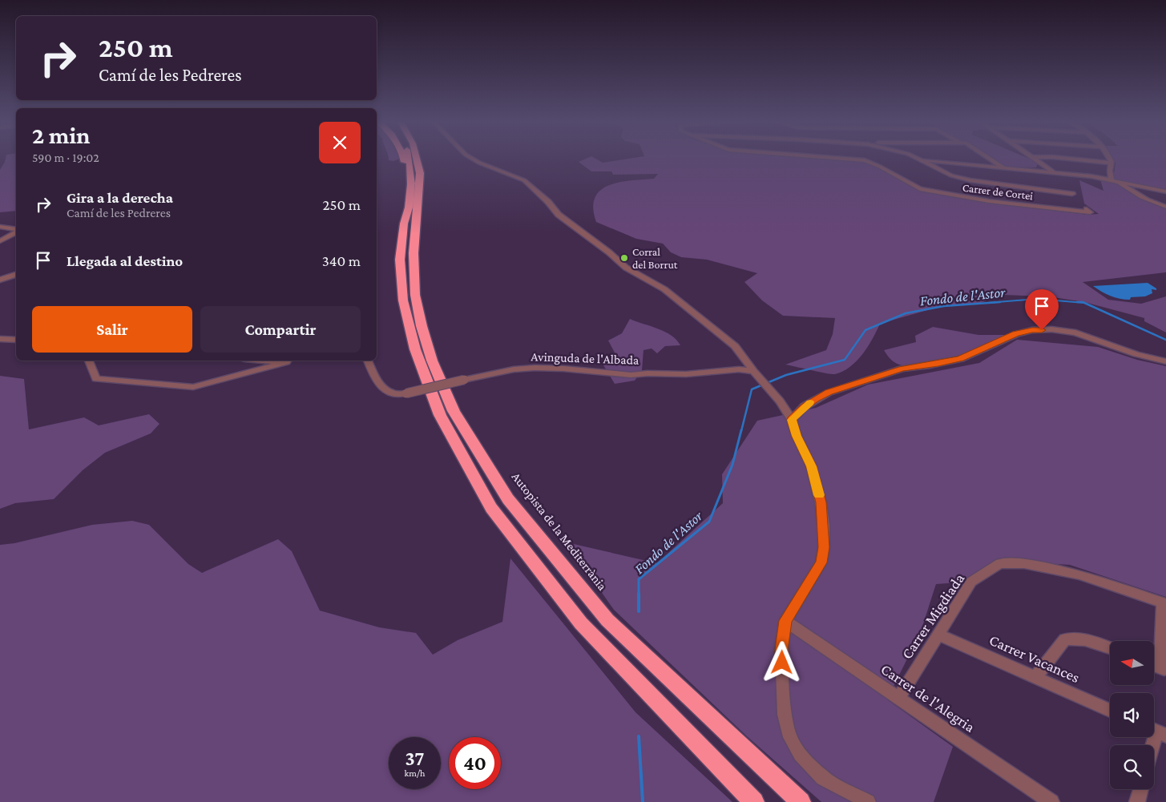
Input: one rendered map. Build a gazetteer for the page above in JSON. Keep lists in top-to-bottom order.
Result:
{
  "streets": {
    "highway": ["Autopista de la Mediterrània"],
    "street": [
      "Carrer de Cortei",
      "Avinguda de l'Albada",
      "Carrer Migdiada",
      "Carrer Vacances",
      "Carrer de l'Alegria"
    ]
  },
  "crossings": [
    ["Carrer Migdiada", "Carrer Vacances"],
    ["Carrer Migdiada", "Carrer de l'Alegria"]
  ],
  "water": ["Fondo de l'Astor"],
  "places": ["Corral del Borrut"],
  "north": "left",
  "page": {
    "turn": ["250 m", "Camí de les Pedreres"],
    "heading": ["2 min", "590 m · 19:02"],
    "list": [
      {
        "name": "Gira a la derecha",
        "note": "Camí de les Pedreres",
        "value": "250 m"
      },
      {
        "name": "Llegada al destino",
        "value": "340 m"
      }
    ],
    "buttons": ["Salir", "Compartir"],
    "speed": "37 km/h",
    "limit": "40"
  }
}
